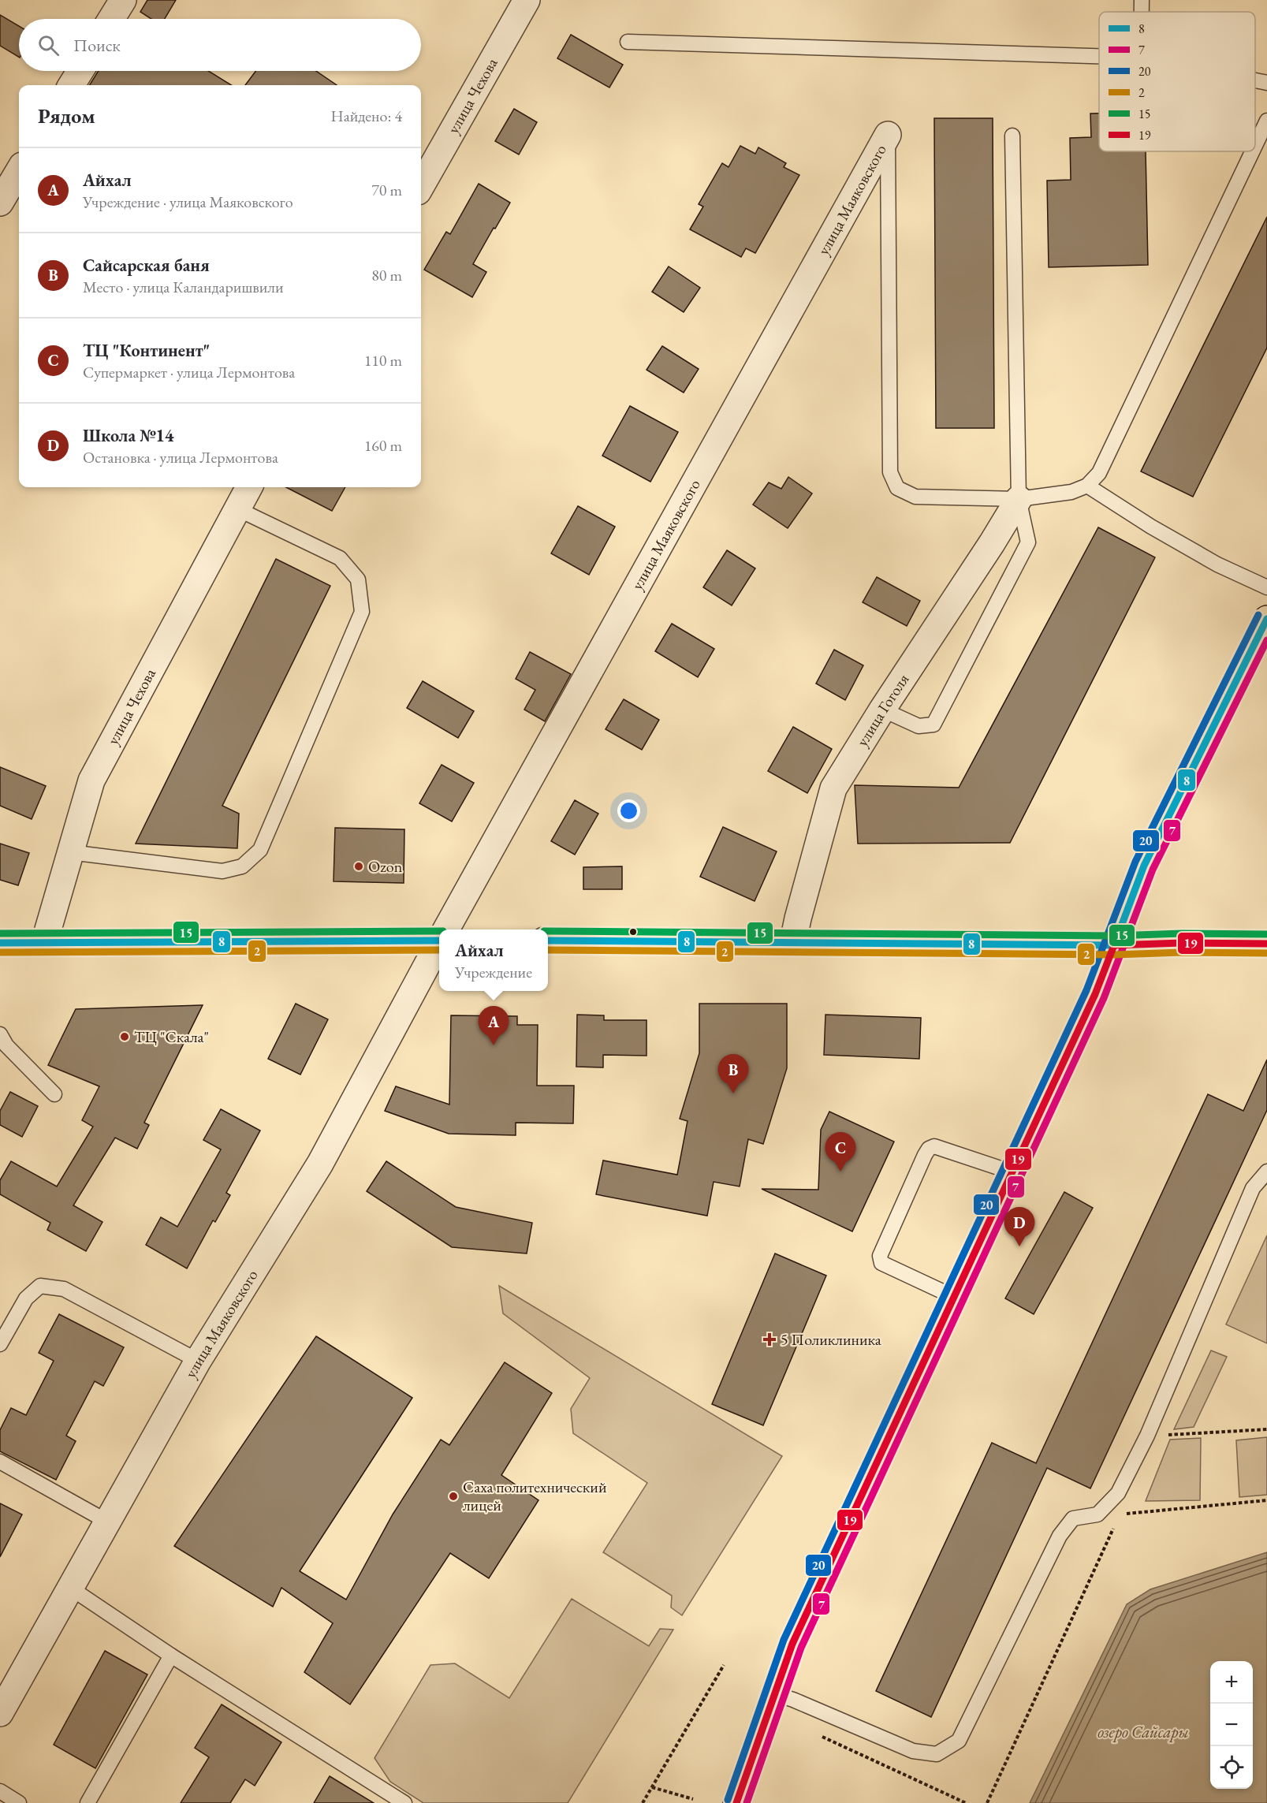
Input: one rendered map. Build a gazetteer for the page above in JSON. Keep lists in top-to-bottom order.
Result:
{
  "streets": {
    "street": ["улица Чехова", "улица Маяковского", "улица Гоголя"]
  },
  "water": ["озеро Сайсары"],
  "places": {
    "other": ["Ozon", "ТЦ \"Скала\"", "Саха политехнический лицей"],
    "health": ["5 Поликлиника"]
  },
  "lines": [
    "transit line 20",
    "transit line 8",
    "transit line 7",
    "transit line 15",
    "transit line 19",
    "transit line 2"
  ],
  "legend": [
    "8",
    "7",
    "20",
    "2",
    "15",
    "19"
  ],
  "page": {
    "search": "Поиск",
    "heading": ["Рядом", "Найдено: 4"],
    "list": [
      {
        "mark": "A",
        "name": "Айхал",
        "note": "Учреждение · улица Маяковского",
        "value": "70 m"
      },
      {
        "mark": "B",
        "name": "Сайсарская баня",
        "note": "Место · улица Каландаришвили",
        "value": "80 m"
      },
      {
        "mark": "C",
        "name": "ТЦ \"Континент\"",
        "note": "Супермаркет · улица Лермонтова",
        "value": "110 m"
      },
      {
        "mark": "D",
        "name": "Школа №14",
        "note": "Остановка · улица Лермонтова",
        "value": "160 m"
      }
    ],
    "popup": ["Айхал", "Учреждение"],
    "pins": [
      "A",
      "B",
      "C",
      "D"
    ],
    "map_buttons": ["+", "−"]
  }
}
